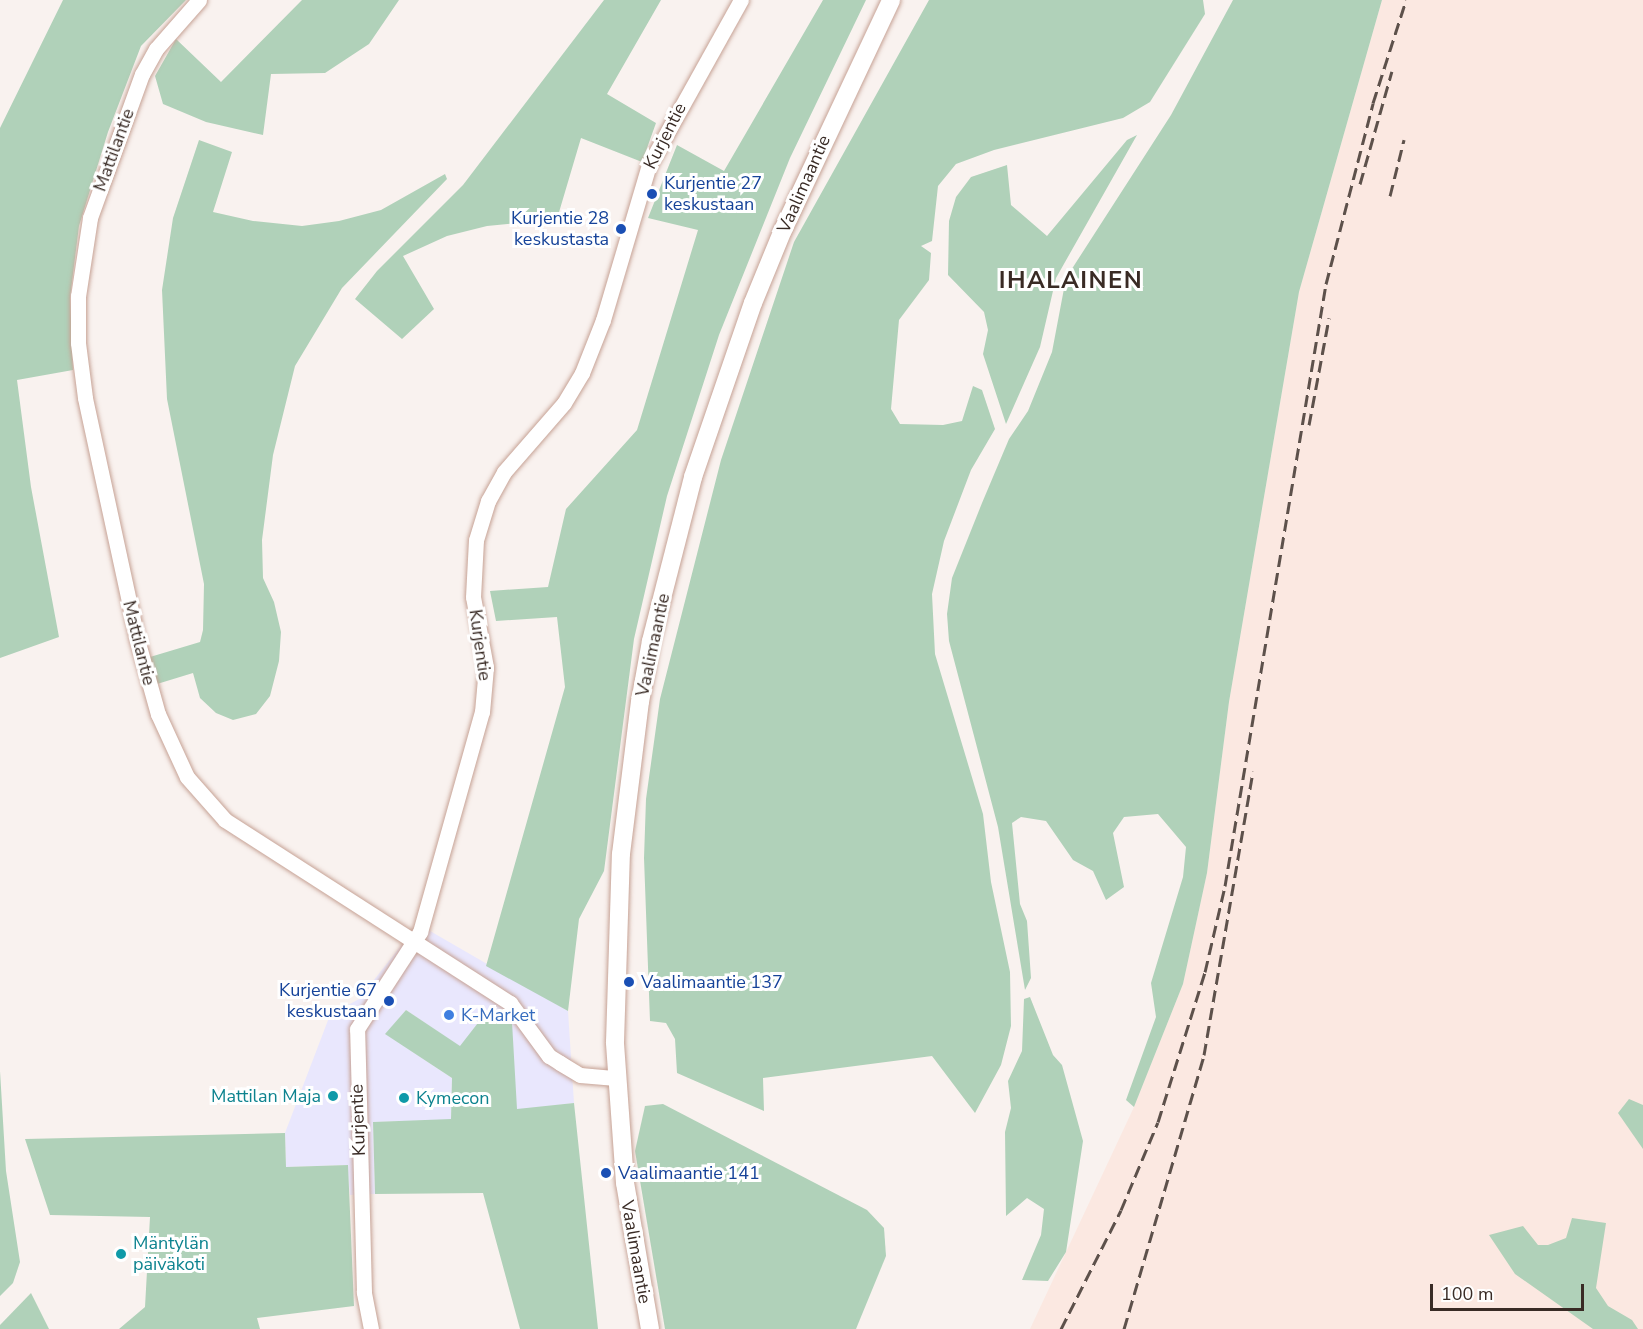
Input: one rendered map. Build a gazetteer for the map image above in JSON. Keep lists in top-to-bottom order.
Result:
{
  "streets": {
    "main road": ["Vaalimaantie"],
    "street": ["Kurjentie", "Mattilantie"]
  },
  "crossings": [
    ["Kurjentie", "Mattilantie"],
    ["Mattilantie", "Vaalimaantie"]
  ],
  "districts": ["IHALAINEN"],
  "places": [
    "Kurjentie 27 keskustaan",
    "Kurjentie 28 keskustasta",
    "Vaalimaantie 137",
    "Kurjentie 67 keskustaan",
    "K-Market",
    "Mattilan Maja",
    "Kymecon",
    "Vaalimaantie 141",
    "Mäntylän päiväkoti"
  ],
  "scale_bar": "100 m"
}
